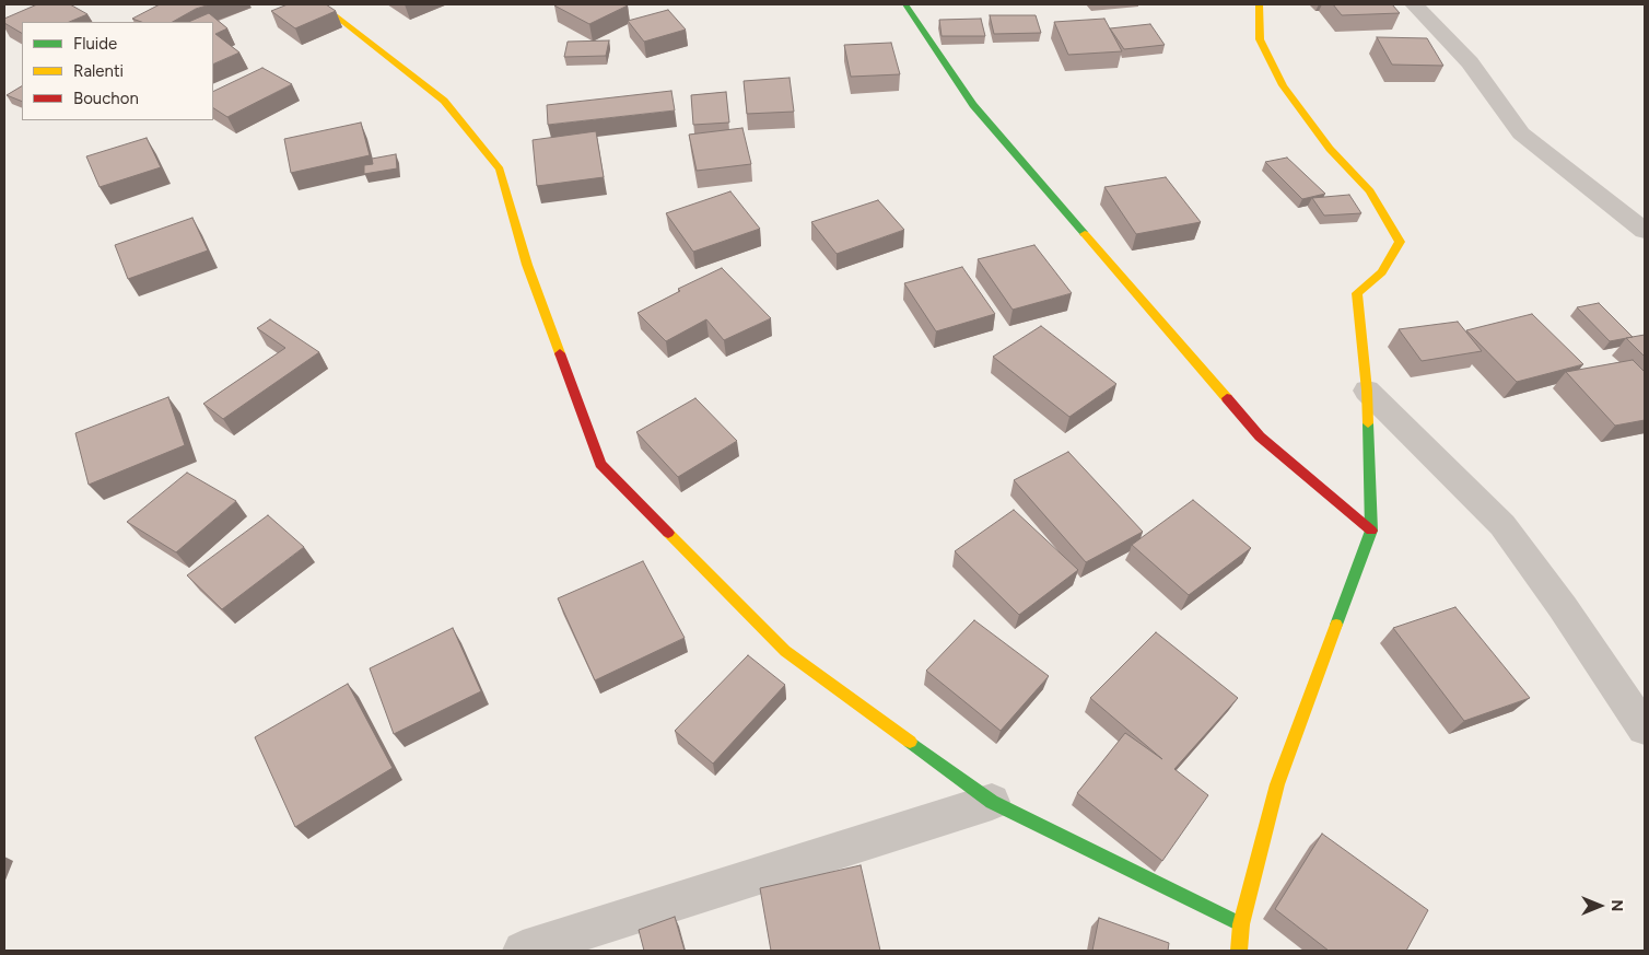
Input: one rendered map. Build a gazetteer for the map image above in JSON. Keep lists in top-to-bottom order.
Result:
{
  "legend": ["Fluide", "Ralenti", "Bouchon"],
  "north": "right"
}
